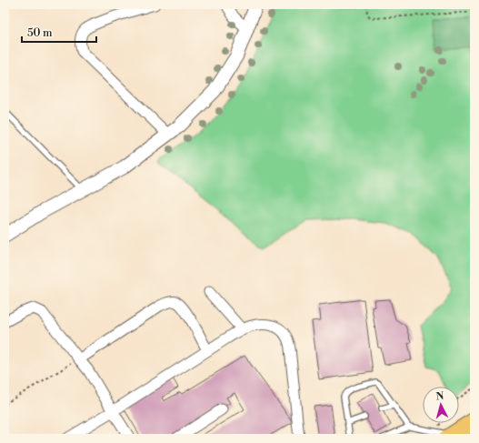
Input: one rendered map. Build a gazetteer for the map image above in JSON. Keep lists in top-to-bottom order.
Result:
{
  "scale_bar": "50 m",
  "north": "top"
}
